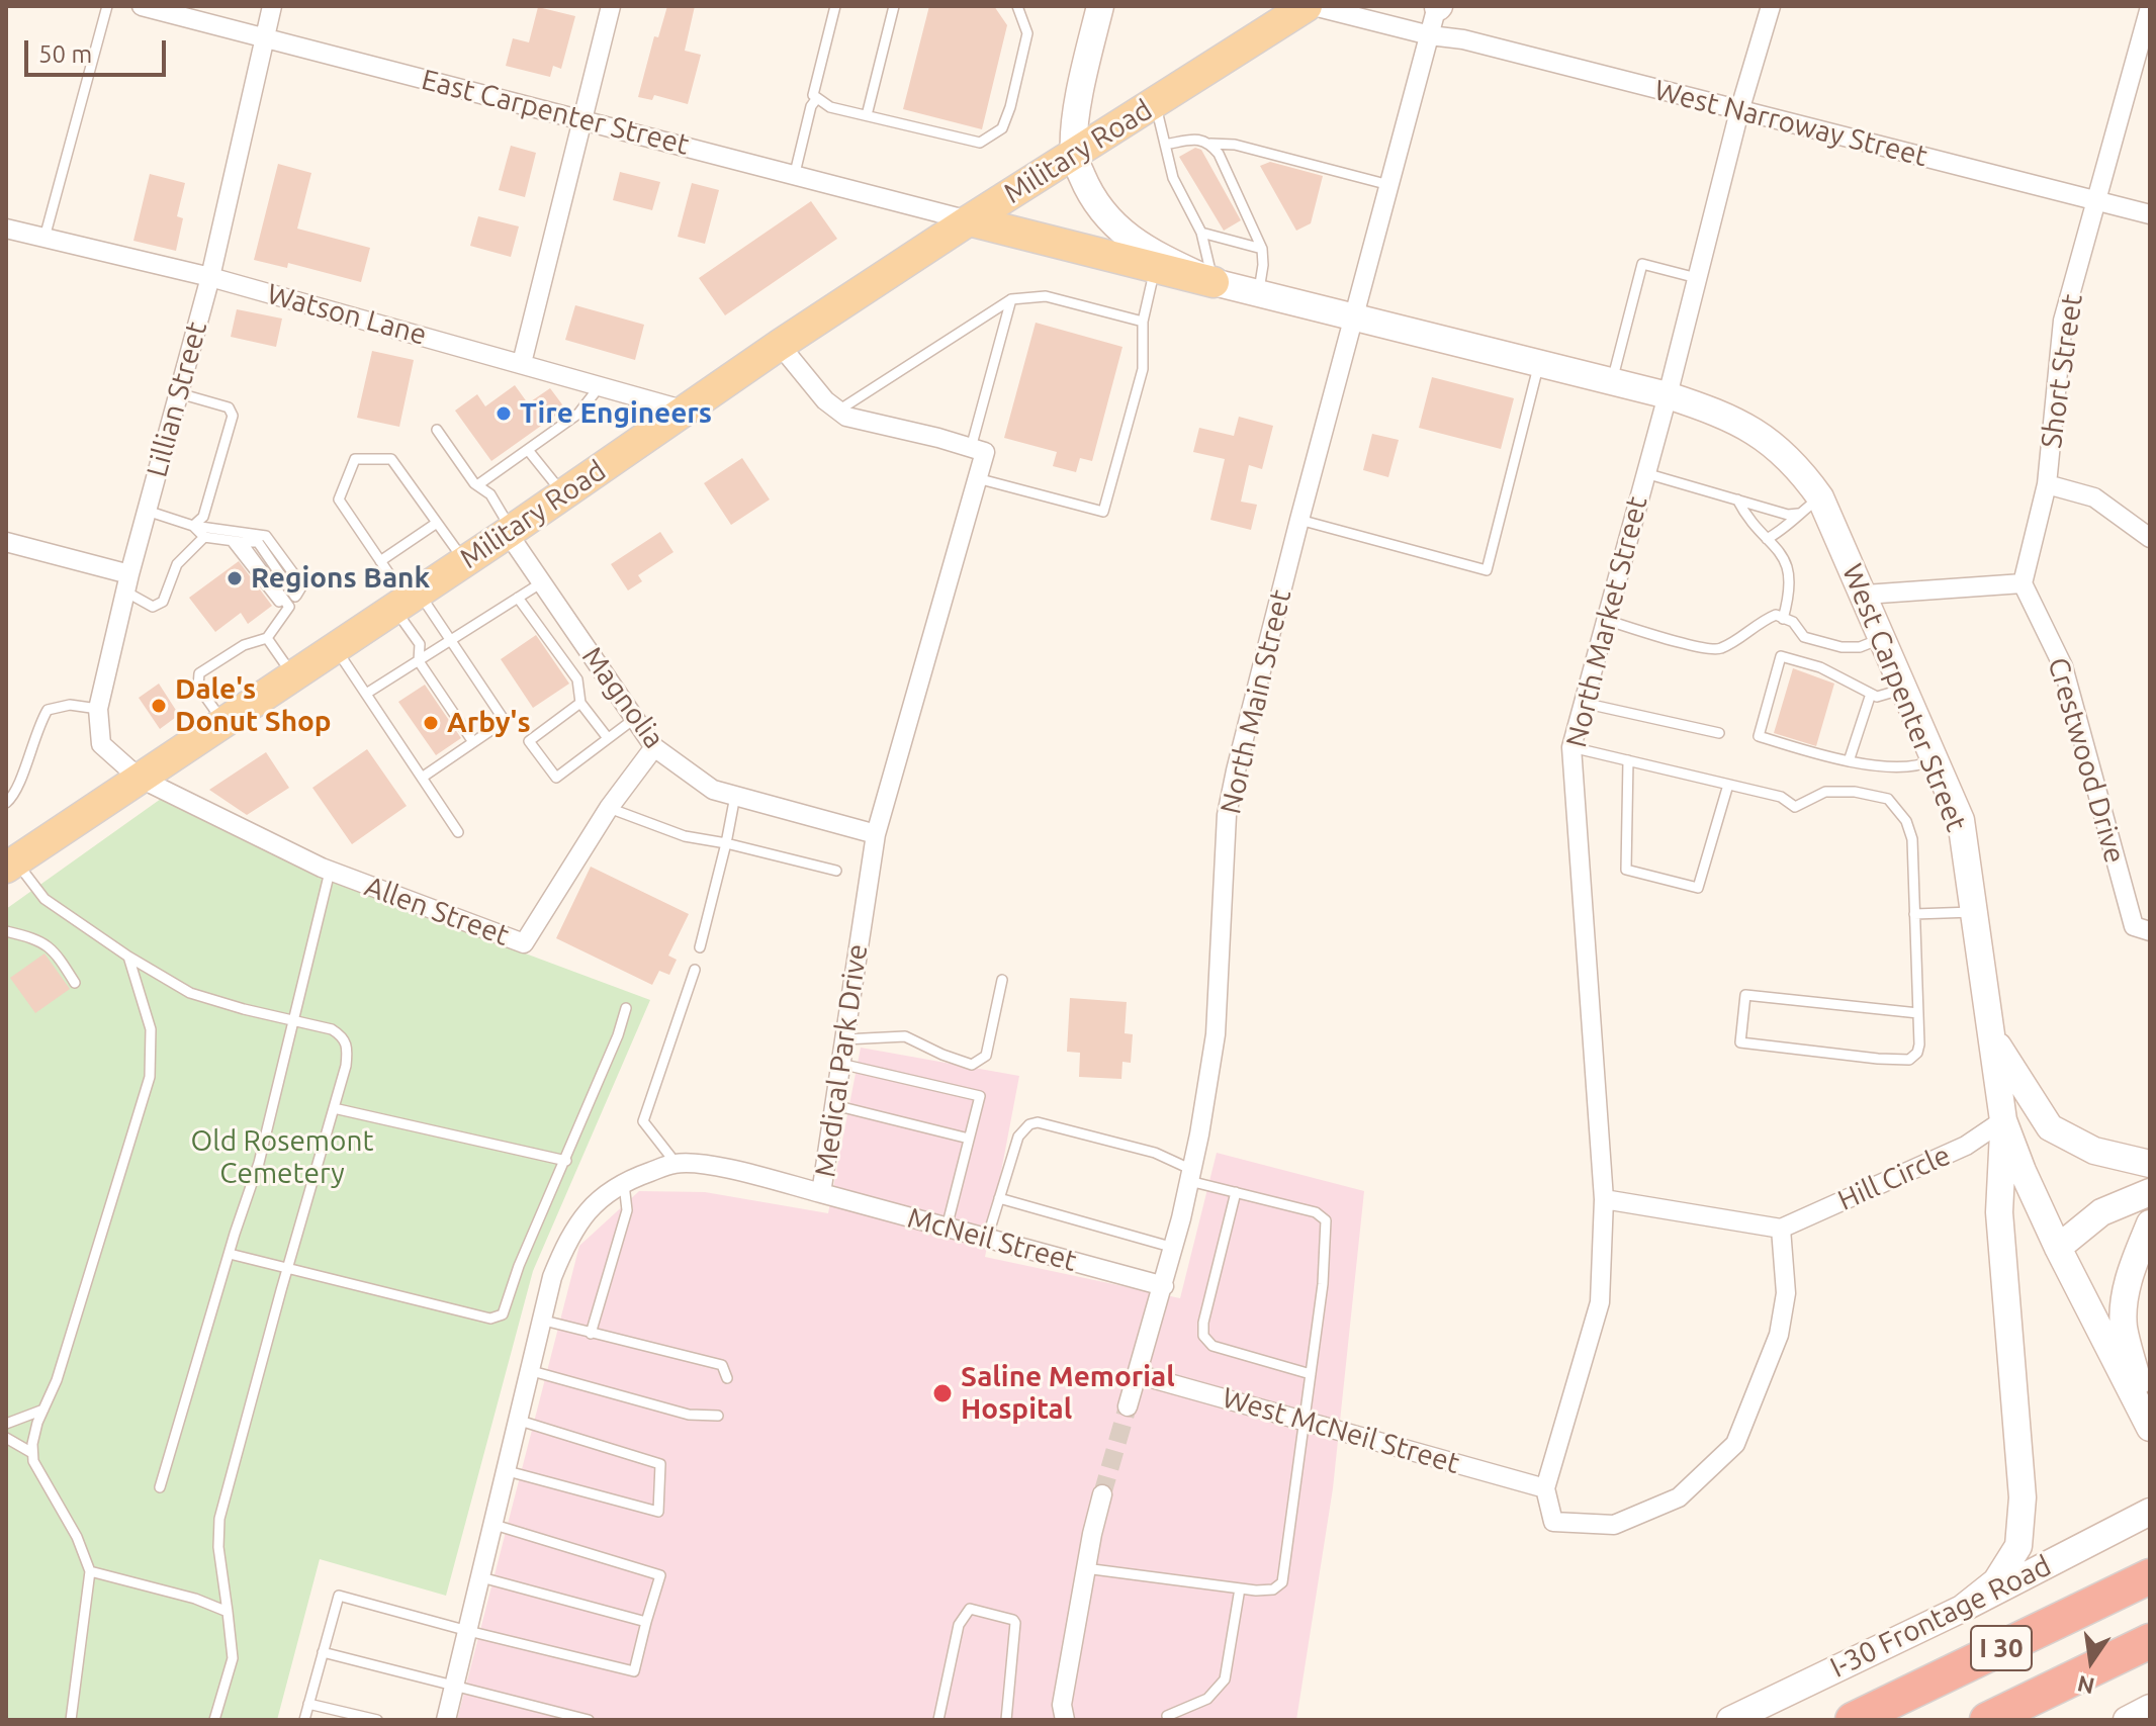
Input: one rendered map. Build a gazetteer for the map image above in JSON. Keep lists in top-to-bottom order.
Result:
{
  "streets": {
    "highway": ["I 30"],
    "main road": ["Military Road", "West Carpenter Street", "I-30 Frontage Road"],
    "street": [
      "East Carpenter Street",
      "West Narroway Street",
      "Watson Lane",
      "Short Street",
      "Lillian Street",
      "North Market Street",
      "Magnolia",
      "North Main Street",
      "Crestwood Drive",
      "Allen Street",
      "Medical Park Drive",
      "Hill Circle",
      "McNeil Street",
      "West McNeil Street"
    ]
  },
  "crossings": [
    ["East Carpenter Street", "Military Road"],
    ["East Carpenter Street", "Lillian Street"],
    ["West Narroway Street", "Short Street"],
    ["West Narroway Street", "North Market Street"],
    ["West Narroway Street", "North Main Street"],
    ["Military Road", "Watson Lane"],
    ["Military Road", "Lillian Street"],
    ["Military Road", "Magnolia"],
    ["Military Road", "Allen Street"],
    ["Watson Lane", "Lillian Street"],
    ["Short Street", "Crestwood Drive"],
    ["Lillian Street", "Allen Street"],
    ["North Market Street", "West Carpenter Street"],
    ["North Market Street", "West McNeil Street"],
    ["Magnolia", "Allen Street"],
    ["Magnolia", "Medical Park Drive"],
    ["West Carpenter Street", "North Main Street"],
    ["West Carpenter Street", "Hill Circle"],
    ["North Main Street", "McNeil Street"],
    ["North Main Street", "West McNeil Street"],
    ["Medical Park Drive", "McNeil Street"]
  ],
  "parks": ["Old Rosemont Cemetery"],
  "places": [
    "Tire Engineers",
    "Regions Bank",
    "Dale's Donut Shop",
    "Arby's",
    "Saline Memorial Hospital"
  ],
  "scale_bar": "50 m",
  "north": "bottom"
}
